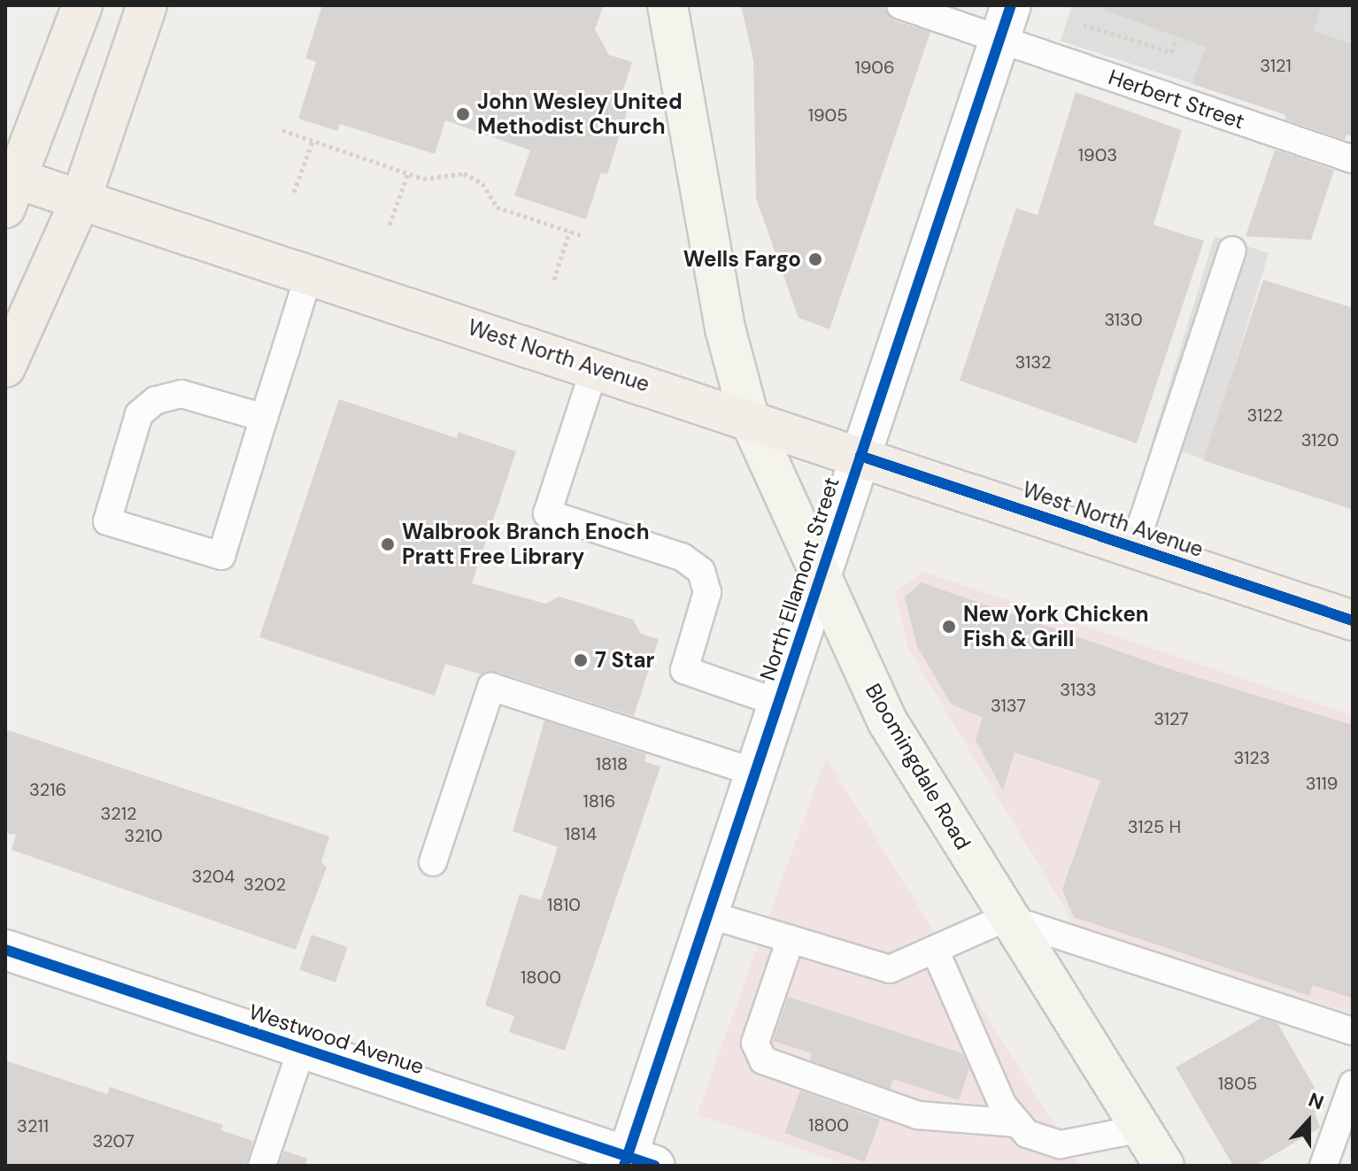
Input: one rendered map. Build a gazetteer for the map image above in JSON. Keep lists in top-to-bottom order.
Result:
{
  "streets": {
    "main road": ["West North Avenue", "Bloomingdale Road"],
    "street": ["North Ellamont Street", "Westwood Avenue"],
    "lane": ["Herbert Street"]
  },
  "crossings": [
    ["Herbert Street", "North Ellamont Street"],
    ["West North Avenue", "North Ellamont Street"],
    ["West North Avenue", "Bloomingdale Road"],
    ["North Ellamont Street", "Bloomingdale Road"],
    ["North Ellamont Street", "Westwood Avenue"]
  ],
  "places": [
    "John Wesley United Methodist Church",
    "Wells Fargo",
    "Walbrook Branch Enoch Pratt Free Library",
    "New York Chicken Fish & Grill",
    "7 Star"
  ],
  "house_numbers": [
    "3121",
    "1906",
    "1905",
    "1903",
    "3130",
    "3132",
    "3122",
    "3120",
    "3133",
    "3137",
    "3127",
    "3123",
    "1818",
    "3119",
    "3216",
    "1816",
    "3212",
    "3125 H",
    "1814",
    "3210",
    "3204",
    "3202",
    "1810",
    "1800",
    "1805",
    "1800",
    "3211",
    "3207"
  ],
  "north": "top"
}
